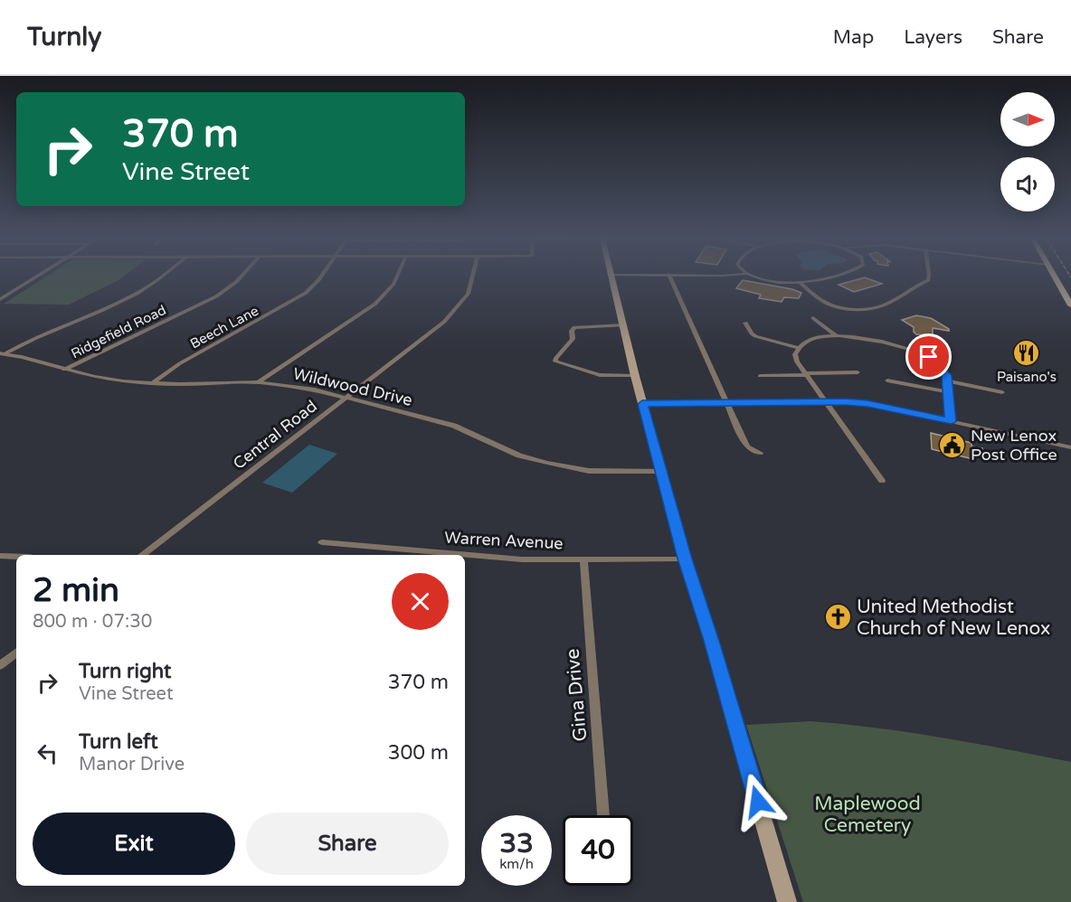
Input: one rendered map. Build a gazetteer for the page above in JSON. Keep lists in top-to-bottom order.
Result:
{
  "streets": {
    "street": [
      "Beech Lane",
      "Ridgefield Road",
      "Wildwood Drive",
      "Central Road",
      "Warren Avenue",
      "Gina Drive"
    ]
  },
  "crossings": [
    ["Beech Lane", "Wildwood Drive"],
    ["Ridgefield Road", "Wildwood Drive"],
    ["Wildwood Drive", "Central Road"],
    ["Warren Avenue", "Gina Drive"]
  ],
  "parks": ["Maplewood Cemetery"],
  "places": {
    "restaurant": ["Paisano's"],
    "public building": ["New Lenox Post Office"],
    "church": ["United Methodist Church of New Lenox"]
  },
  "north": "right",
  "page": {
    "header": "Turnly",
    "nav": ["Map", "Layers", "Share"],
    "turn": ["370 m", "Vine Street"],
    "heading": ["2 min", "800 m · 07:30"],
    "list": [
      {
        "name": "Turn right",
        "note": "Vine Street",
        "value": "370 m"
      },
      {
        "name": "Turn left",
        "note": "Manor Drive",
        "value": "300 m"
      }
    ],
    "buttons": ["Exit", "Share"],
    "speed": "33 km/h",
    "limit": "40"
  }
}
